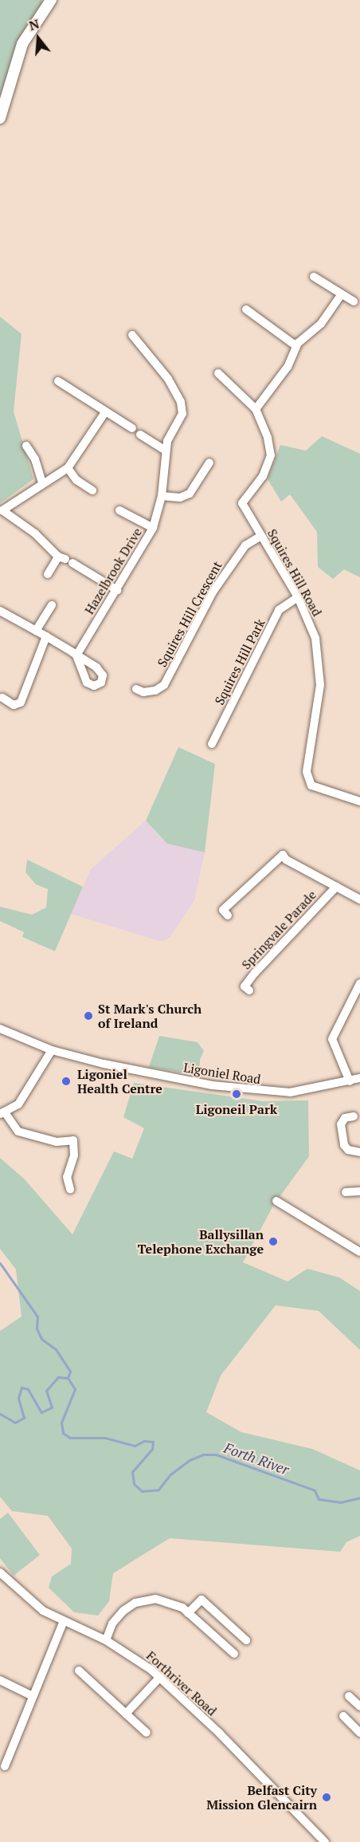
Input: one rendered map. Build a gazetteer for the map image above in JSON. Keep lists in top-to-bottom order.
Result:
{
  "streets": {
    "street": [
      "Hazelbrook Drive",
      "Squires Hill Road",
      "Squires Hill Crescent",
      "Squires Hill Park",
      "Springvale Parade",
      "Ligoniel Road",
      "Forthriver Road"
    ]
  },
  "crossings": [
    ["Squires Hill Road", "Squires Hill Crescent"],
    ["Squires Hill Road", "Squires Hill Park"]
  ],
  "water": ["Forth River"],
  "places": [
    "St Mark's Church of Ireland",
    "Ligoniel Health Centre",
    "Ligoneil Park",
    "Ballysillan Telephone Exchange",
    "Belfast City Mission Glencairn"
  ],
  "north": "top"
}
